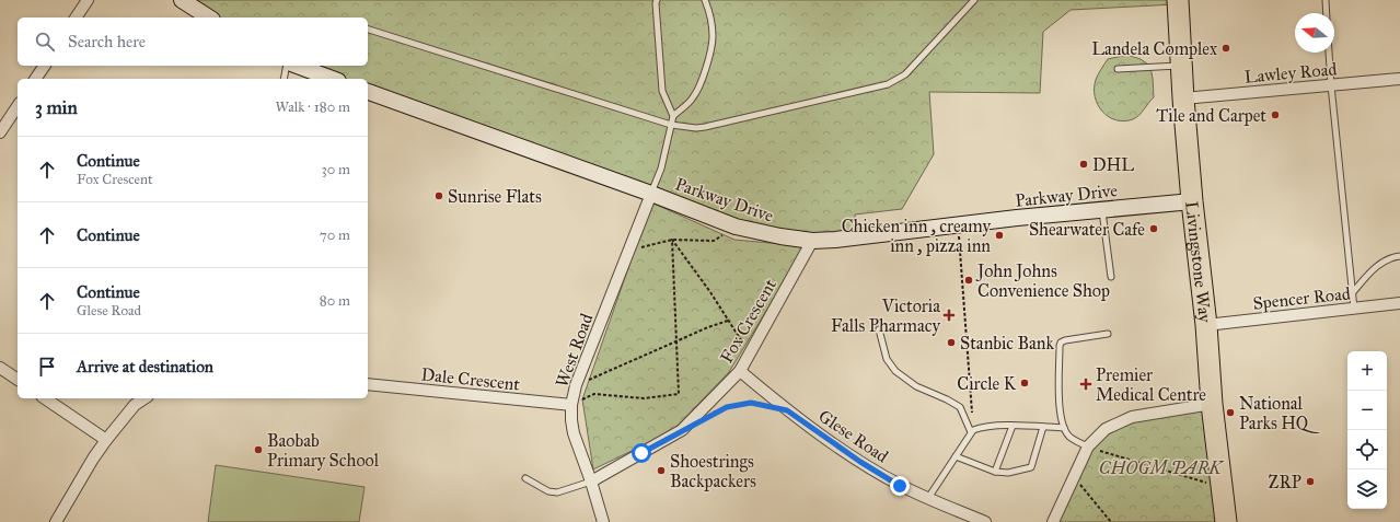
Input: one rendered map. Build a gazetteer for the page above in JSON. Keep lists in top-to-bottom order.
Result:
{
  "streets": {
    "highway": ["Livingstone Way"],
    "street": [
      "Lawley Road",
      "Parkway Drive",
      "Spencer Road",
      "Fox Crescent",
      "West Road",
      "Dale Crescent",
      "Glese Road"
    ]
  },
  "crossings": [
    ["Lawley Road", "Livingstone Way"],
    ["Parkway Drive", "Livingstone Way"],
    ["Parkway Drive", "Fox Crescent"],
    ["Parkway Drive", "West Road"],
    ["Livingstone Way", "Spencer Road"],
    ["Fox Crescent", "West Road"],
    ["Fox Crescent", "Glese Road"],
    ["West Road", "Dale Crescent"]
  ],
  "parks": ["CHOGM PARK"],
  "places": {
    "other": [
      "Landela Complex",
      "Tile and Carpet",
      "DHL",
      "Sunrise Flats",
      "Shearwater Cafe",
      "Chicken inn , creamy inn , pizza inn",
      "John Johns Convenience Shop",
      "Stanbic Bank",
      "Circle K",
      "National Parks HQ",
      "Baobab Primary School",
      "Shoestrings Backpackers",
      "ZRP"
    ],
    "health": ["Victoria Falls Pharmacy", "Premier Medical Centre"]
  },
  "north": "left",
  "page": {
    "search": "Search here",
    "heading": ["3 min", "Walk · 180 m"],
    "list": [
      ["Continue", "Fox Crescent", "30 m"],
      ["Continue", "70 m"],
      ["Continue", "Glese Road", "80 m"],
      "Arrive at destination"
    ],
    "map_buttons": ["+", "−"]
  }
}
